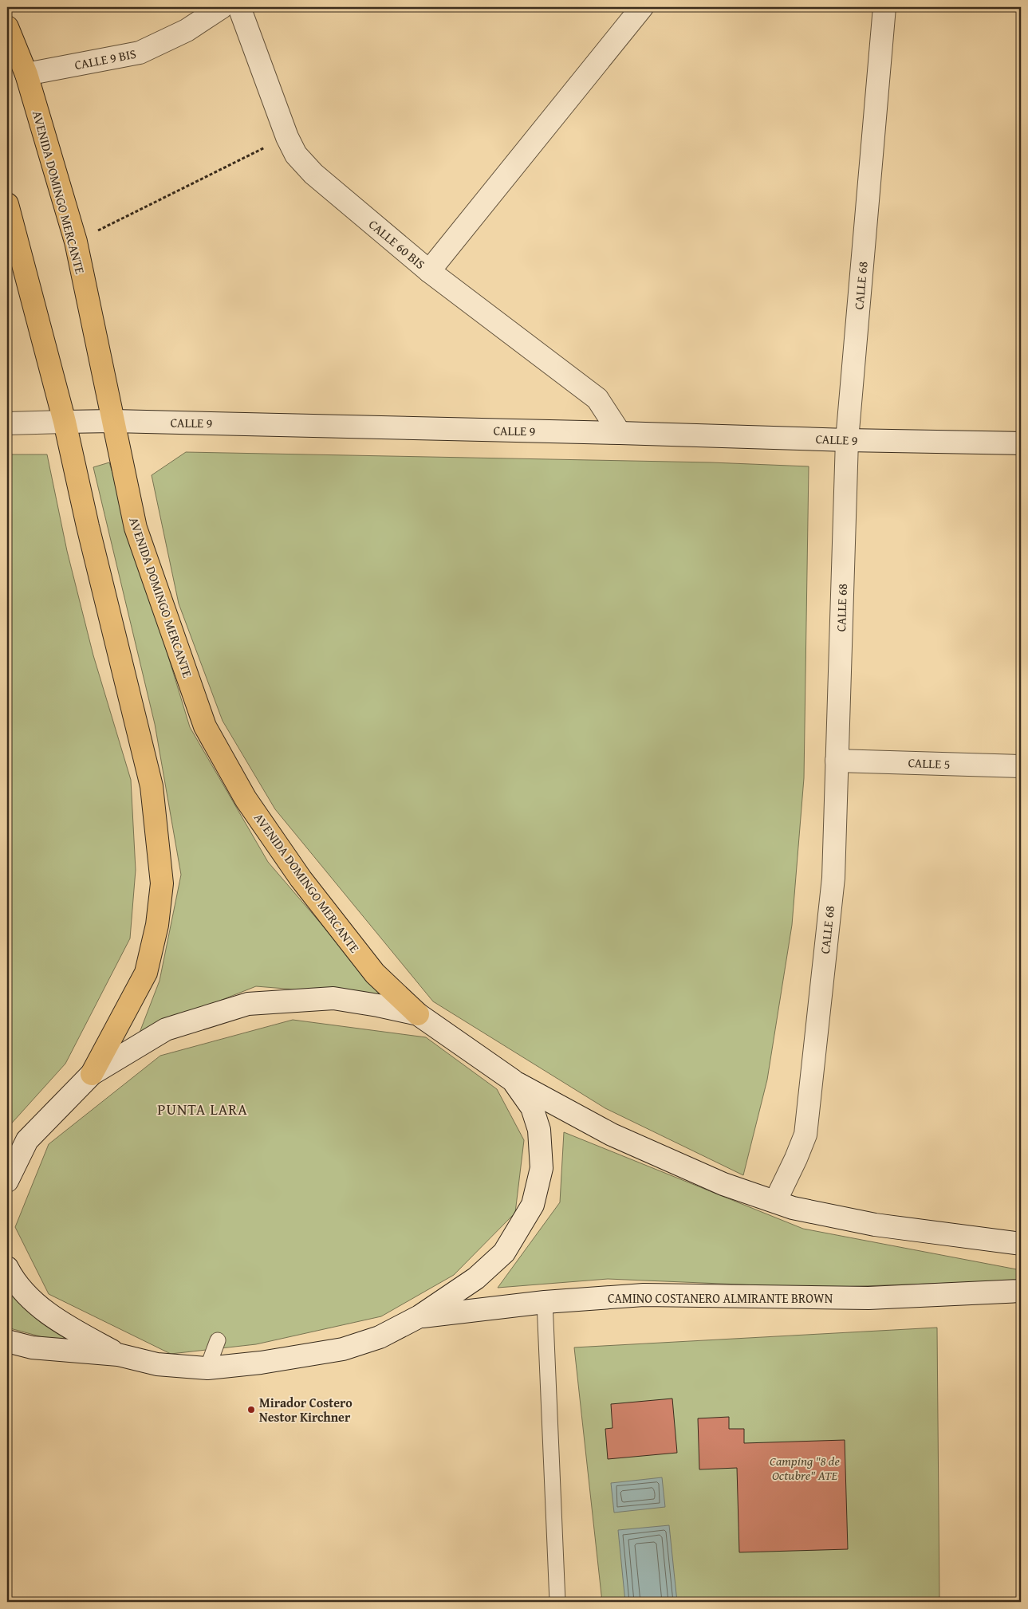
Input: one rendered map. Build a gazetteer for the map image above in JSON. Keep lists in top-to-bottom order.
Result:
{
  "streets": {
    "main road": ["AVENIDA DOMINGO MERCANTE"],
    "street": [
      "CALLE 9 BIS",
      "CALLE 60 BIS",
      "CALLE 68",
      "CALLE 9",
      "CALLE 5",
      "CAMINO COSTANERO ALMIRANTE BROWN"
    ]
  },
  "crossings": [
    ["CALLE 9 BIS", "AVENIDA DOMINGO MERCANTE"],
    ["AVENIDA DOMINGO MERCANTE", "CALLE 9"],
    ["CALLE 60 BIS", "CALLE 9"],
    ["CALLE 68", "CALLE 9"],
    ["CALLE 68", "CALLE 5"]
  ],
  "districts": ["PUNTA LARA"],
  "parks": ["Camping \"8 de Octubre\" ATE"],
  "places": ["Mirador Costero Nestor Kirchner"]
}
